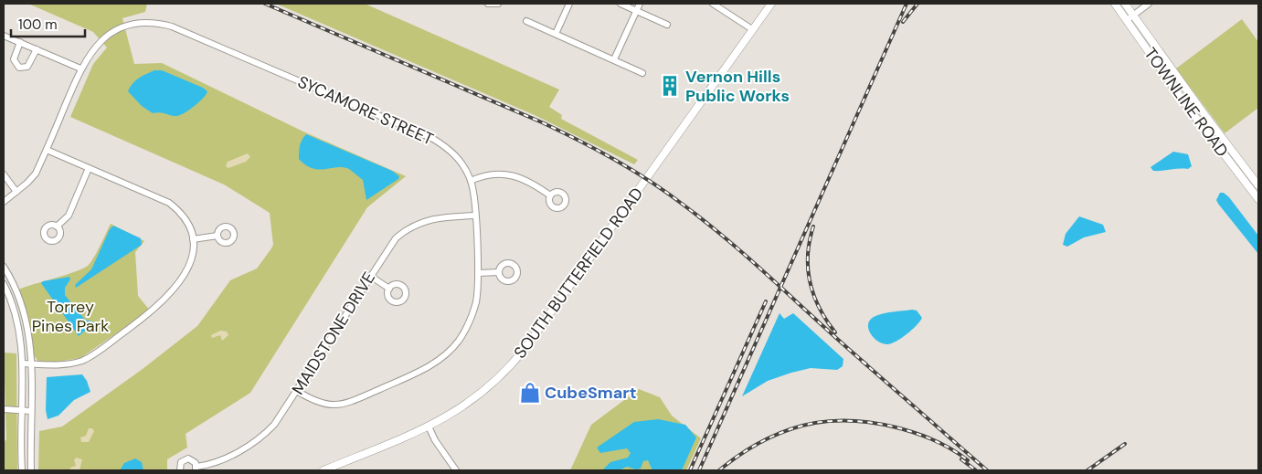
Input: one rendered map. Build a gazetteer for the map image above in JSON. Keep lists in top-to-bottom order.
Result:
{
  "streets": {
    "main road": ["TOWNLINE ROAD", "SOUTH BUTTERFIELD ROAD"],
    "street": ["SYCAMORE STREET", "MAIDSTONE DRIVE"]
  },
  "crossings": [
    ["SYCAMORE STREET", "MAIDSTONE DRIVE"]
  ],
  "parks": ["Torrey Pines Park"],
  "places": {
    "building": ["Vernon Hills Public Works"],
    "shop": ["CubeSmart"]
  },
  "scale_bar": "100 m"
}
